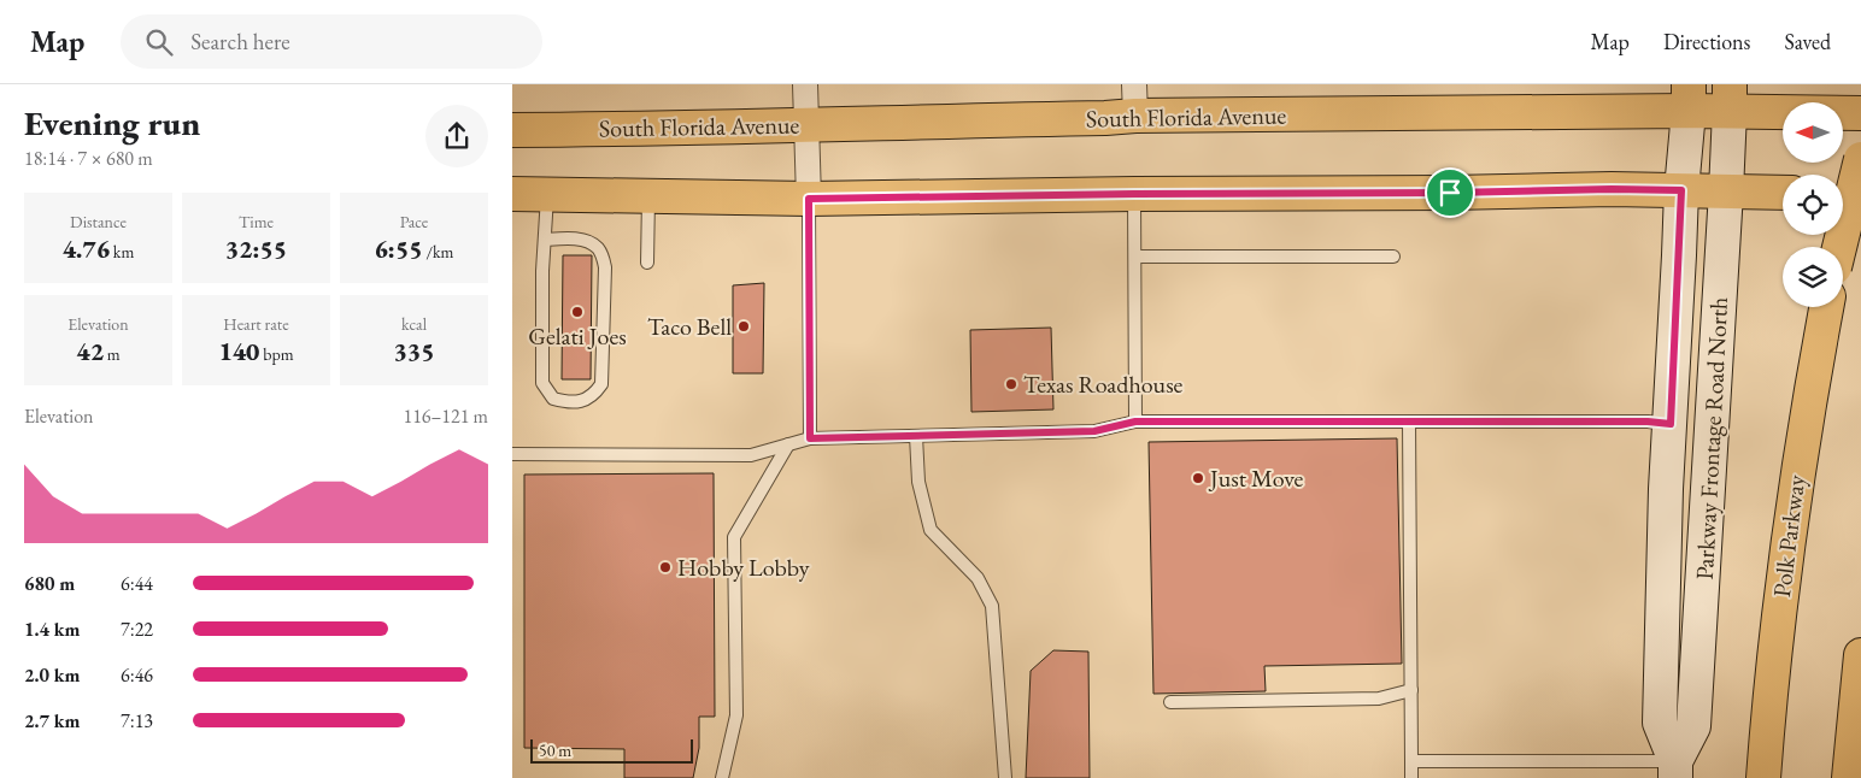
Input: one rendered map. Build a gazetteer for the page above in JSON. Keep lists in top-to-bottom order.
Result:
{
  "streets": {
    "main road": ["South Florida Avenue", "Parkway Frontage Road North", "Polk Parkway"]
  },
  "crossings": [
    ["South Florida Avenue", "Parkway Frontage Road North"]
  ],
  "places": [
    "Gelati Joes",
    "Taco Bell",
    "Texas Roadhouse",
    "Just Move",
    "Hobby Lobby"
  ],
  "scale_bar": "50 m",
  "north": "left",
  "page": {
    "header": "Map",
    "search": "Search here",
    "nav": ["Map", "Directions", "Saved"],
    "heading": ["Evening run", "18:14 · 7 × 680 m"],
    "stats": [
      ["Distance", "4.76 km"],
      ["Time", "32:55"],
      ["Pace", "6:55 /km"],
      ["Elevation", "42 m"],
      ["Heart rate", "140 bpm"],
      ["kcal", "335"]
    ],
    "chart": ["Elevation", "116–121 m"],
    "list": [
      {
        "name": "680 m",
        "note": "6:44"
      },
      {
        "name": "1.4 km",
        "note": "7:22"
      },
      {
        "name": "2.0 km",
        "note": "6:46"
      },
      {
        "name": "2.7 km",
        "note": "7:13"
      }
    ],
    "scale": "50 m"
  }
}
